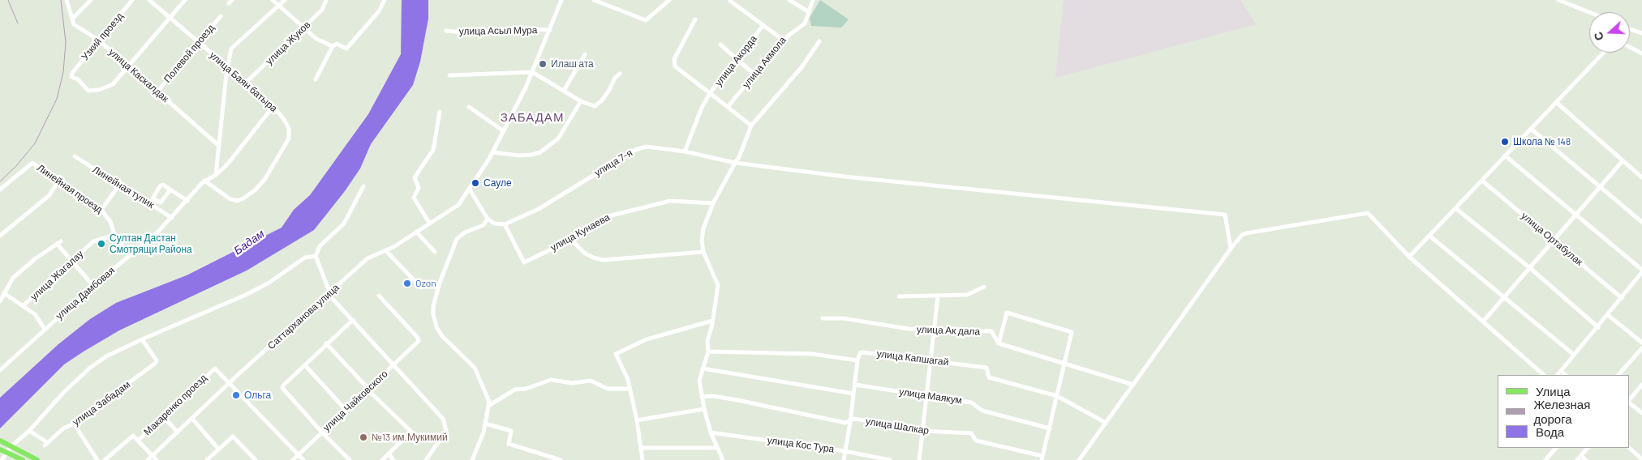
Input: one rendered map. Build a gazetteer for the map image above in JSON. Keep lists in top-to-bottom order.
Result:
{
  "streets": {
    "street": [
      "улица Асыл Мура",
      "Узкий проезд",
      "улица Жуков",
      "Полевой проезд",
      "улица Акорда",
      "улица Акмола",
      "улица Каскалдак",
      "улица Баян батыра",
      "улица 7-я",
      "Линейная тупик",
      "Линейная проезд",
      "улица Кунаева",
      "улица Ортабулак",
      "улица Жагалау",
      "улица Дамбовая",
      "Саттарханова улица",
      "улица Ак дала",
      "улица Капшагай",
      "улица Маякум",
      "улица Чайковского",
      "улица Забадам",
      "Макаренко проезд",
      "улица Шалкар",
      "улица Кос Тура"
    ]
  },
  "crossings": [
    ["улица Асыл Мура", "Саттарханова улица"],
    ["Узкий проезд", "улица Каскалдак"],
    ["улица Жуков", "улица Баян батыра"],
    ["Полевой проезд", "улица Каскалдак"],
    ["Полевой проезд", "улица Баян батыра"],
    ["улица Акорда", "улица Акмола"],
    ["улица Баян батыра", "улица Дамбовая"],
    ["улица 7-я", "улица Кунаева"],
    ["Линейная тупик", "улица Дамбовая"],
    ["Линейная проезд", "улица Жагалау"],
    ["Линейная проезд", "улица Дамбовая"],
    ["улица Жагалау", "улица Дамбовая"],
    ["Саттарханова улица", "Макаренко проезд"]
  ],
  "districts": ["ЗАБАДАМ"],
  "water": ["Бадам"],
  "places": [
    "Илаш ата",
    "Школа № 148",
    "Сауле",
    "Султан Дастан Смотрящи Района",
    "Ozon",
    "Ольга",
    "№13 им.Мукимий"
  ],
  "legend": ["Улица", "Железная дорога", "Вода"],
  "north": "left"
}
